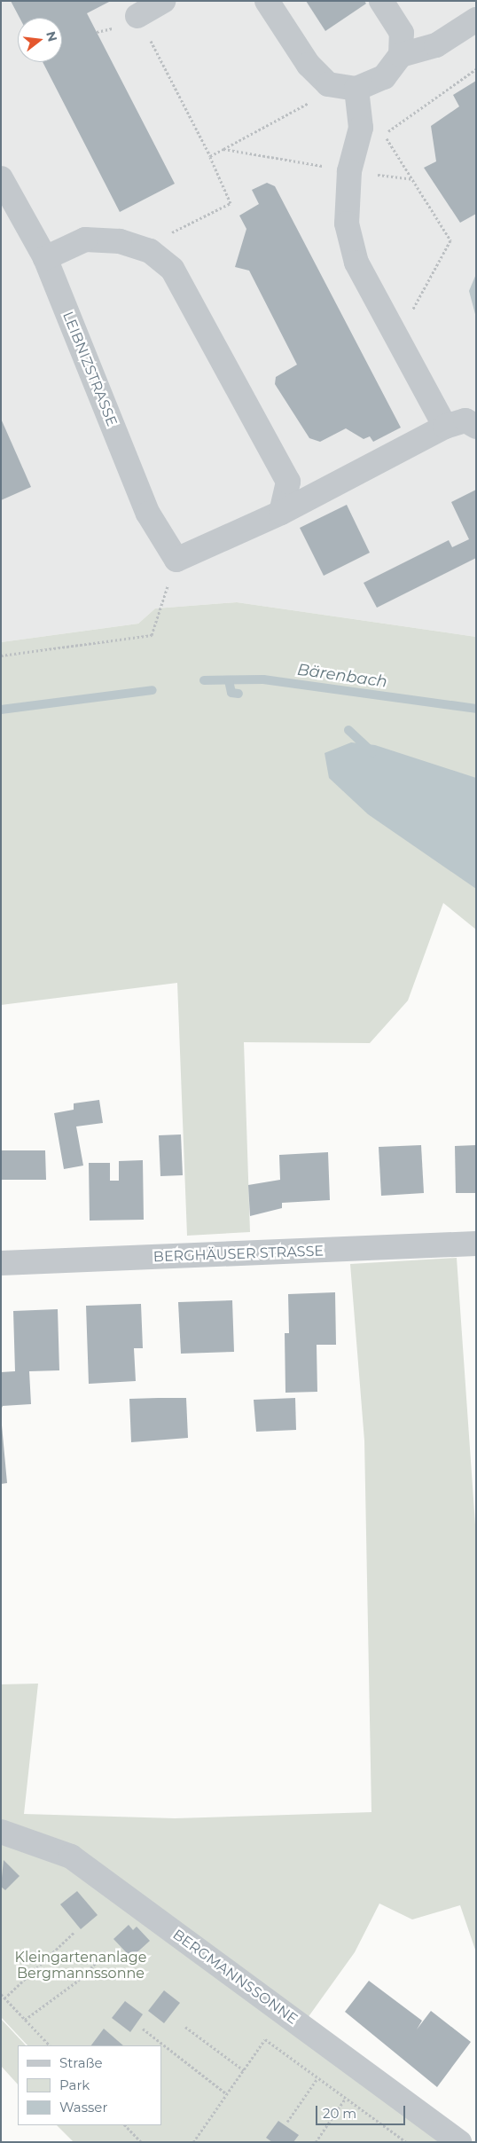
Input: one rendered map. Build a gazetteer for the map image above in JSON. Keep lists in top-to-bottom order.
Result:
{
  "streets": {
    "street": ["LEIBNIZSTRASSE", "BERGHÄUSER STRASSE", "BERGMANNSSONNE"]
  },
  "water": ["Bärenbach"],
  "parks": ["Kleingartenanlage Bergmannssonne"],
  "legend": ["Straße", "Park", "Wasser"],
  "scale_bar": "20 m",
  "north": "right"
}
